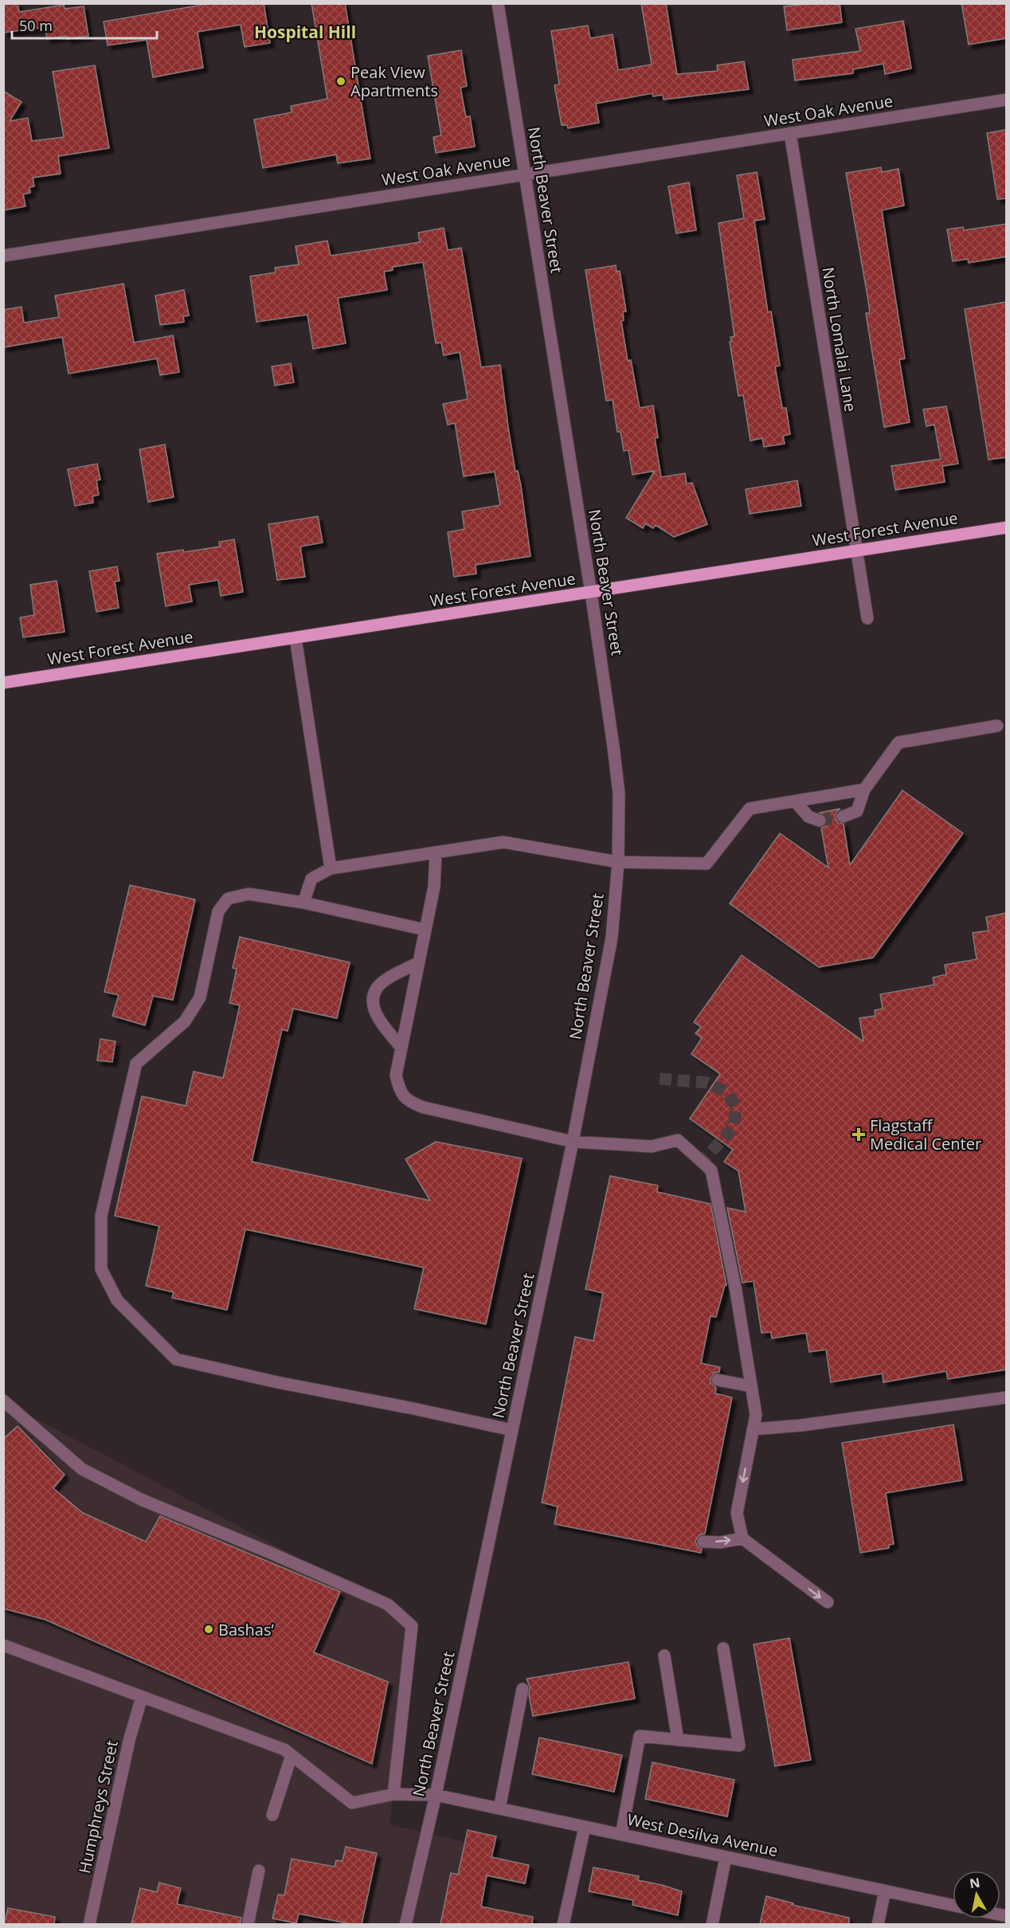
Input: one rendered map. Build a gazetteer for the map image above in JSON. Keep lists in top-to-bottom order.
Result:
{
  "streets": {
    "main road": ["West Forest Avenue"],
    "street": [
      "West Oak Avenue",
      "North Beaver Street",
      "North Lomalai Lane",
      "Humphreys Street",
      "West Desilva Avenue"
    ]
  },
  "crossings": [
    ["West Oak Avenue", "North Beaver Street"],
    ["West Oak Avenue", "North Lomalai Lane"],
    ["North Beaver Street", "West Forest Avenue"],
    ["North Beaver Street", "West Desilva Avenue"],
    ["North Lomalai Lane", "West Forest Avenue"],
    ["Humphreys Street", "West Desilva Avenue"]
  ],
  "districts": ["Hospital Hill"],
  "places": {
    "other": ["Peak View Apartments", "Bashas’"],
    "health": ["Flagstaff Medical Center"]
  },
  "scale_bar": "50 m",
  "north": "top"
}
